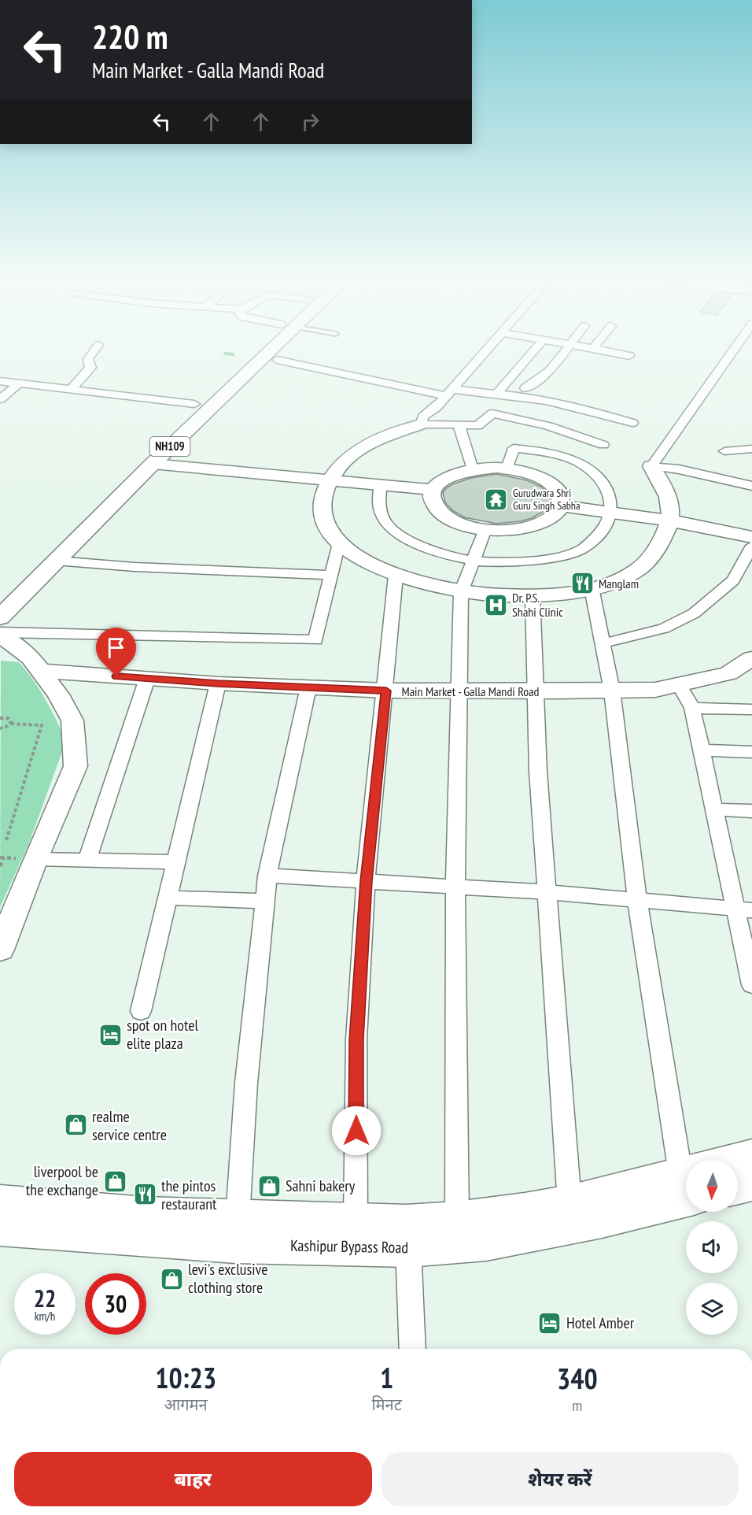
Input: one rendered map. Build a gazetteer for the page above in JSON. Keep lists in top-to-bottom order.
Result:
{
  "streets": {
    "main road": ["NH109", "Kashipur Bypass Road"],
    "street": ["Main Market - Galla Mandi Road"]
  },
  "places": {
    "temple": ["Gurudwara Shri Guru Singh Sabha"],
    "restaurant": ["Manglam", "the pintos restaurant"],
    "hospital": ["Dr. P.S. Shahi Clinic"],
    "hotel": ["spot on hotel elite plaza", "Hotel Amber"],
    "shop": [
      "realme service centre",
      "liverpool be the exchange",
      "Sahni bakery",
      "levi's exclusive clothing store"
    ]
  },
  "north": "bottom",
  "page": {
    "turn": ["220 m", "Main Market - Galla Mandi Road"],
    "speed": "22 km/h",
    "limit": "30",
    "eta": [
      "10:23",
      "आगमन",
      "1",
      "मिनट",
      "340",
      "m"
    ],
    "buttons": ["बाहर", "शेयर करें"]
  }
}
